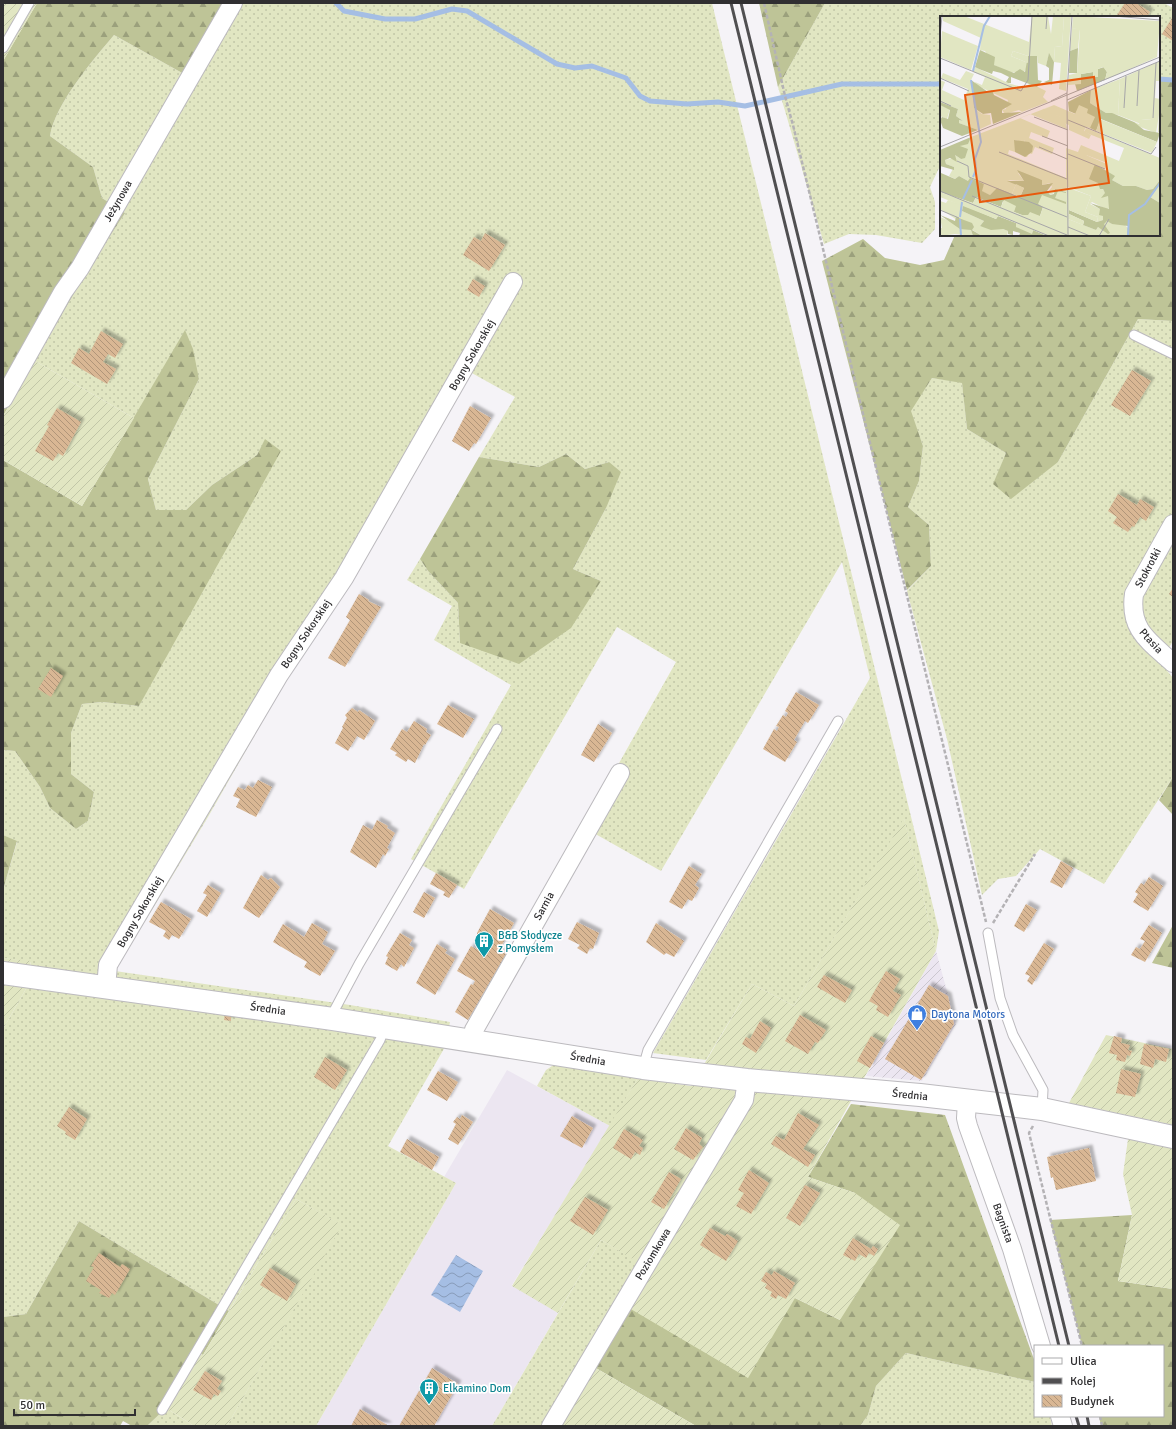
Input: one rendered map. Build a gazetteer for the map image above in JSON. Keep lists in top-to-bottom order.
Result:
{
  "streets": {
    "street": [
      "Jeżynowa",
      "Bogny Sokorskiej",
      "Stokrotki",
      "Ptasia",
      "Sarnia",
      "Średnia",
      "Bagnista",
      "Poziomkowa"
    ]
  },
  "crossings": [
    ["Bogny Sokorskiej", "Średnia"],
    ["Stokrotki", "Ptasia"],
    ["Sarnia", "Średnia"],
    ["Średnia", "Bagnista"],
    ["Średnia", "Poziomkowa"]
  ],
  "places": {
    "building": ["B&B Słodycze z Pomysłem", "Elkamino Dom"],
    "shop": ["Daytona Motors"]
  },
  "legend": ["Ulica", "Kolej", "Budynek"],
  "scale_bar": "50 m"
}
